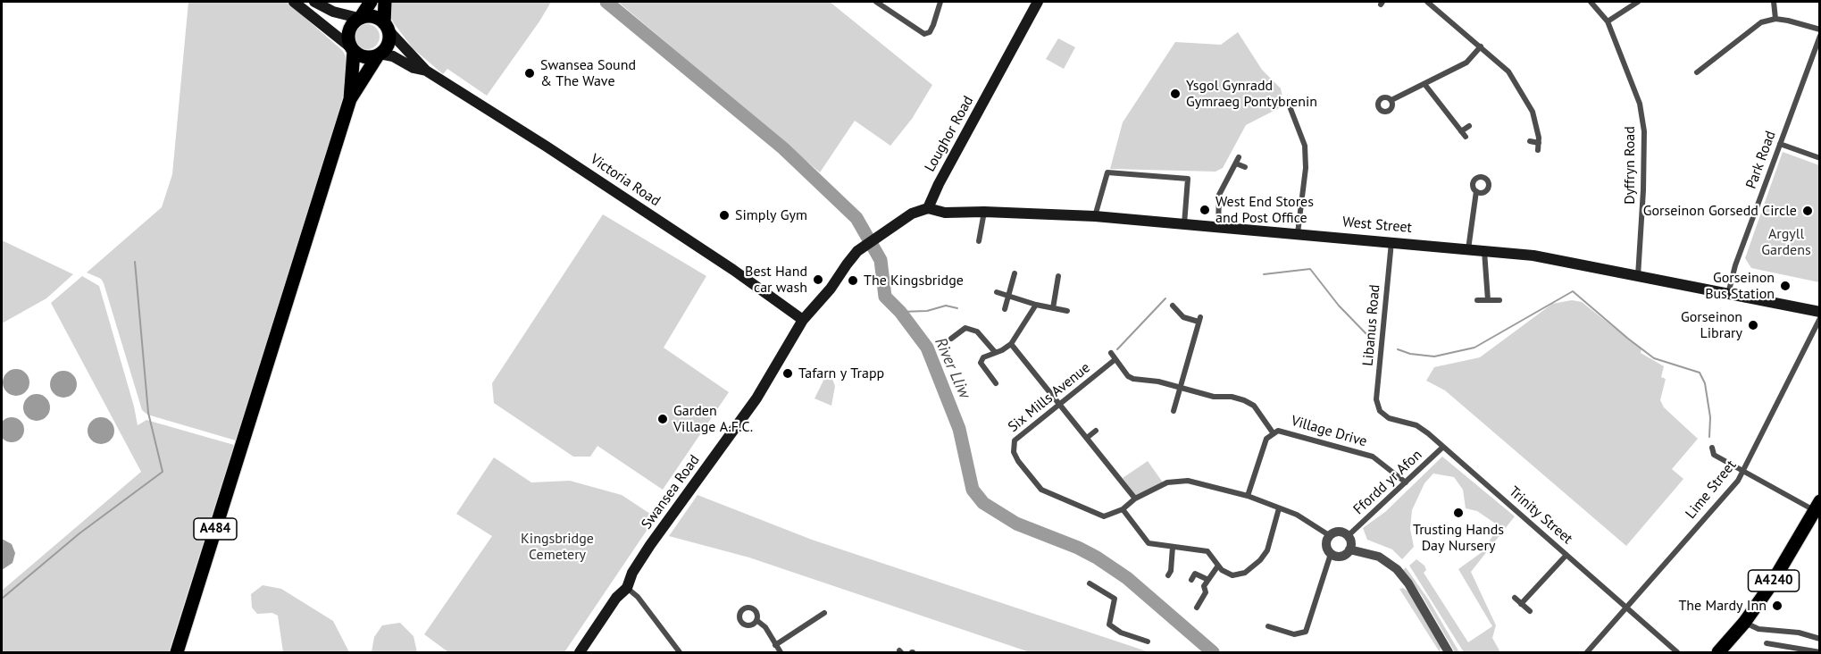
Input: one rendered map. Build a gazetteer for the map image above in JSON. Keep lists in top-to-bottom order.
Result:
{
  "streets": {
    "main road": [
      "Loughor Road",
      "Victoria Road",
      "West Street",
      "Swansea Road",
      "A484",
      "A4240"
    ],
    "street": [
      "Park Road",
      "Dyffryn Road",
      "Libanus Road",
      "Six Mills Avenue",
      "Village Drive",
      "Ffordd yr Afon",
      "Lime Street",
      "Trinity Street"
    ]
  },
  "crossings": [
    ["Loughor Road", "West Street"],
    ["Loughor Road", "Swansea Road"],
    ["Park Road", "West Street"],
    ["Dyffryn Road", "West Street"],
    ["Victoria Road", "Swansea Road"],
    ["Victoria Road", "A484"],
    ["West Street", "Libanus Road"],
    ["West Street", "Swansea Road"],
    ["Libanus Road", "Trinity Street"],
    ["Village Drive", "Ffordd yr Afon"],
    ["Ffordd yr Afon", "Trinity Street"],
    ["Lime Street", "Trinity Street"]
  ],
  "water": ["River Lliw"],
  "parks": ["Argyll Gardens", "Kingsbridge Cemetery"],
  "places": [
    "Swansea Sound & The Wave",
    "Ysgol Gynradd Gymraeg Pontybrenin",
    "West End Stores and Post Office",
    "Gorseinon Gorsedd Circle",
    "Simply Gym",
    "Best Hand car wash",
    "The Kingsbridge",
    "Gorseinon Bus Station",
    "Gorseinon Library",
    "Tafarn y Trapp",
    "Garden Village A.F.C.",
    "Trusting Hands Day Nursery",
    "The Mardy Inn"
  ]
}
